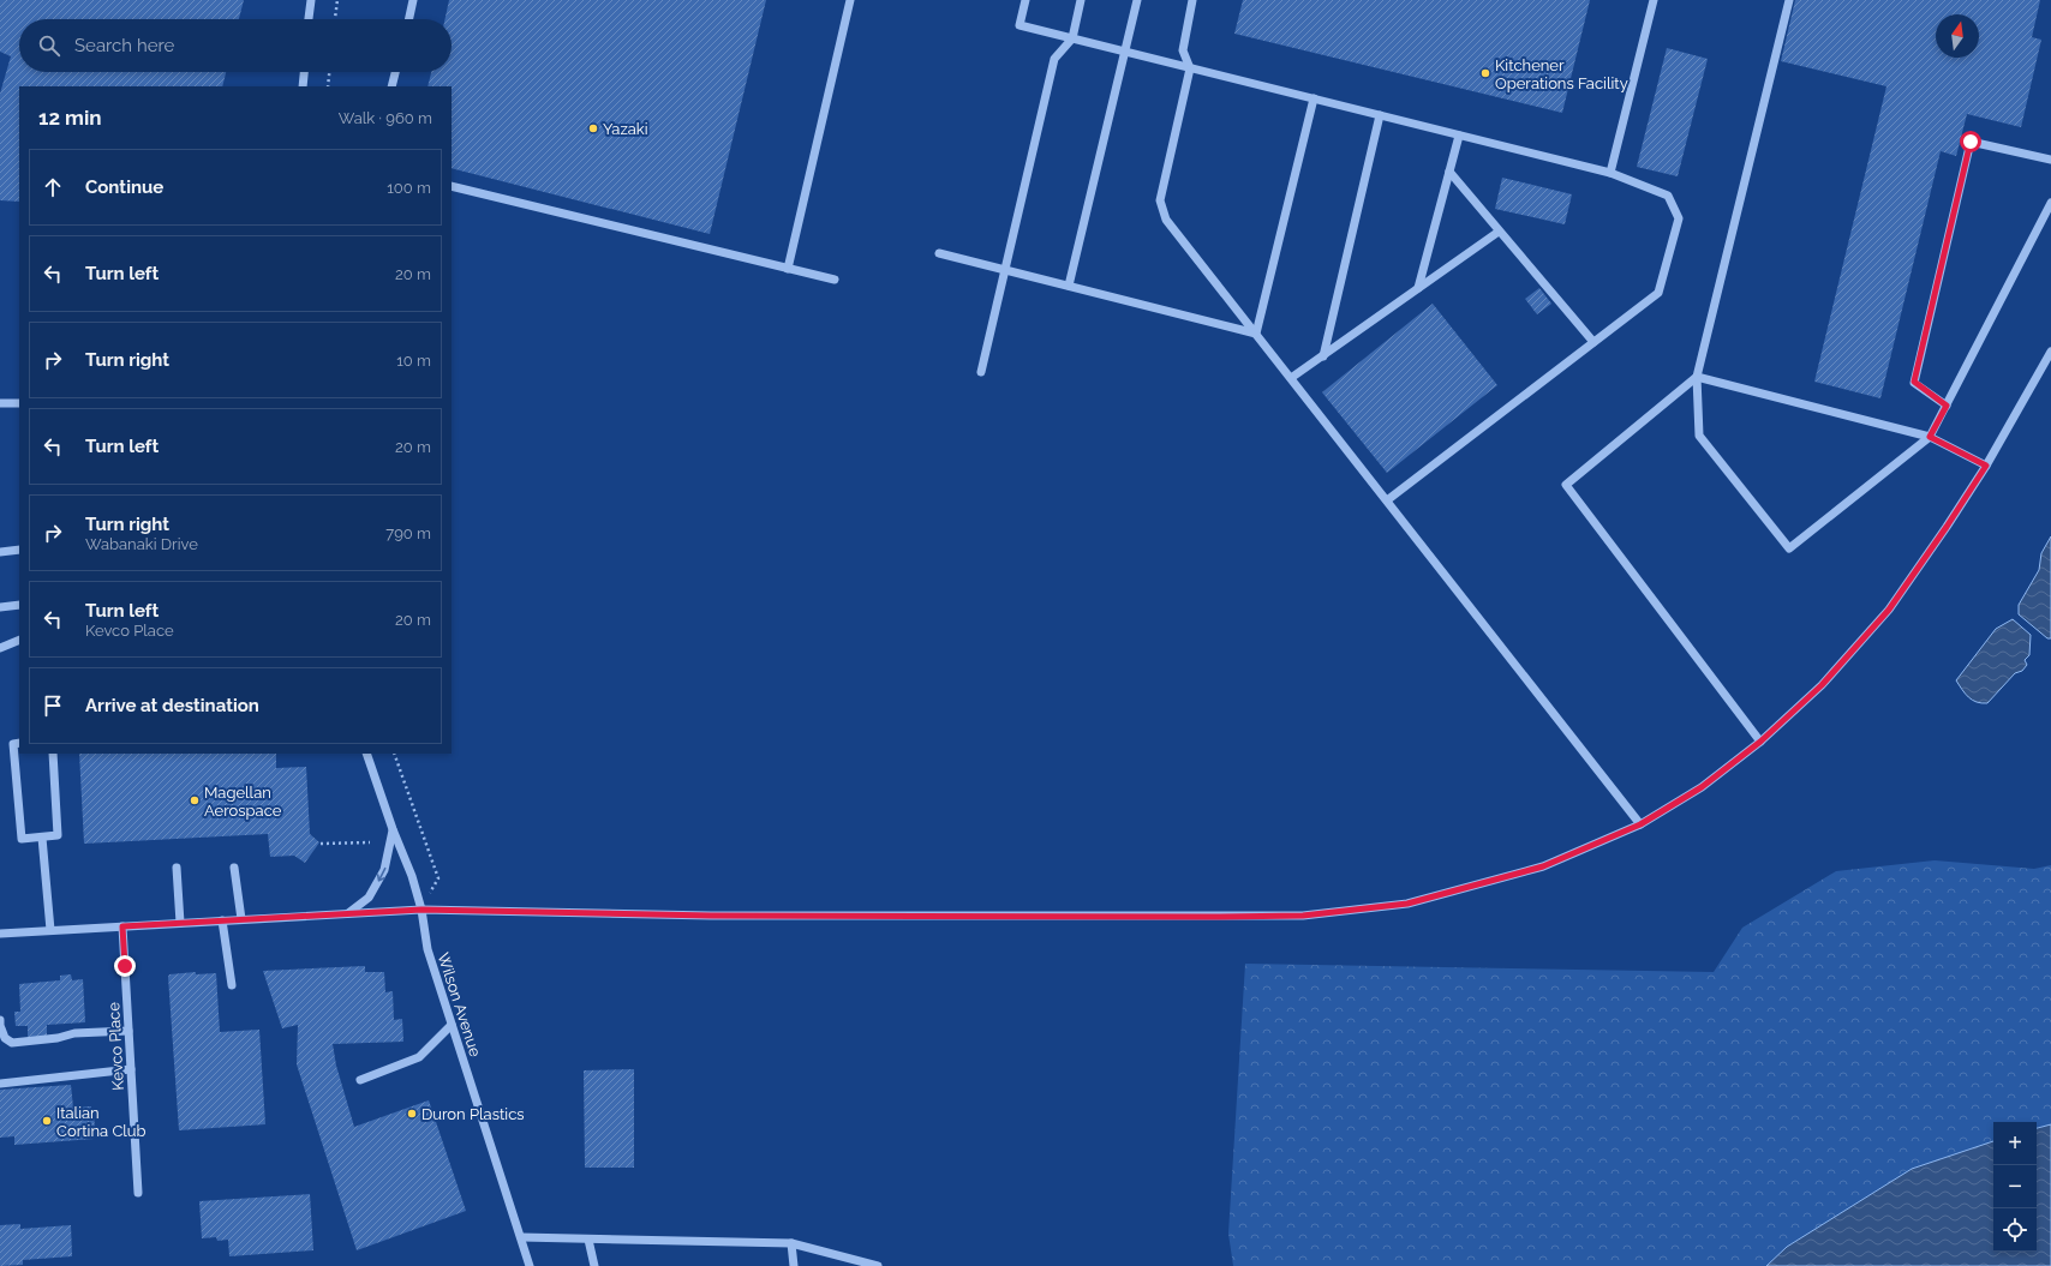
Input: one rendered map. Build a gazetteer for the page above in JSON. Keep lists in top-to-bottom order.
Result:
{
  "streets": {
    "street": ["Wilson Avenue", "Kevco Place"]
  },
  "places": [
    "Kitchener Operations Facility",
    "Yazaki",
    "Magellan Aerospace",
    "Duron Plastics",
    "Italian Cortina Club"
  ],
  "north": "top",
  "page": {
    "search": "Search here",
    "heading": ["12 min", "Walk · 960 m"],
    "list": [
      ["Continue", "100 m"],
      ["Turn left", "20 m"],
      ["Turn right", "10 m"],
      ["Turn left", "20 m"],
      ["Turn right", "Wabanaki Drive", "790 m"],
      ["Turn left", "Kevco Place", "20 m"],
      "Arrive at destination"
    ],
    "map_buttons": ["+", "−"]
  }
}
